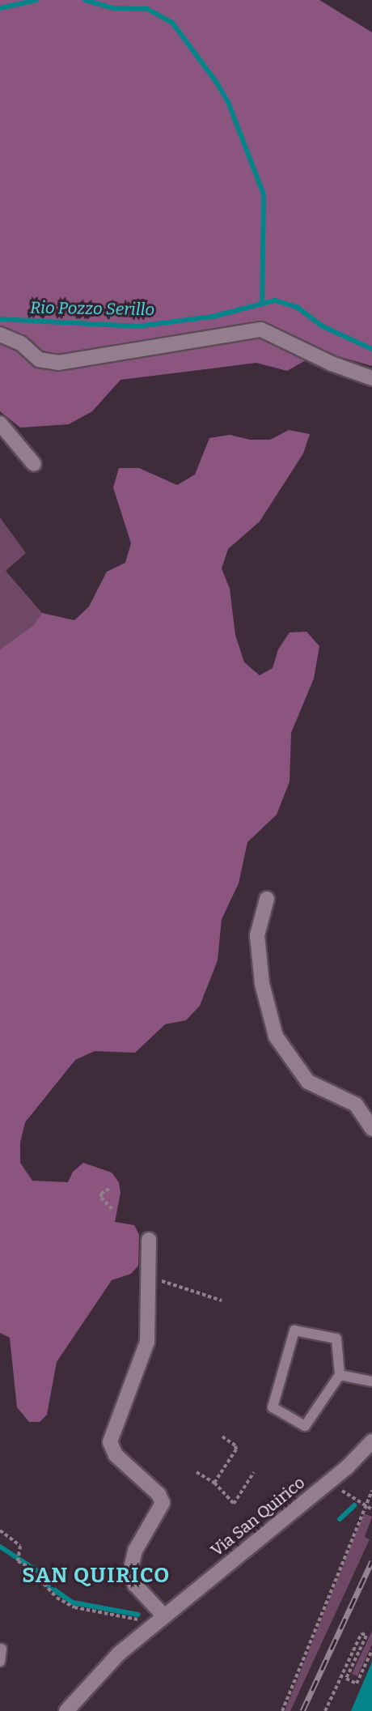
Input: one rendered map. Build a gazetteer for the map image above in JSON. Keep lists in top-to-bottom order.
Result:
{
  "streets": {
    "street": ["Via San Quirico"]
  },
  "districts": ["SAN QUIRICO"],
  "water": ["Rio Pozzo Serillo"]
}
